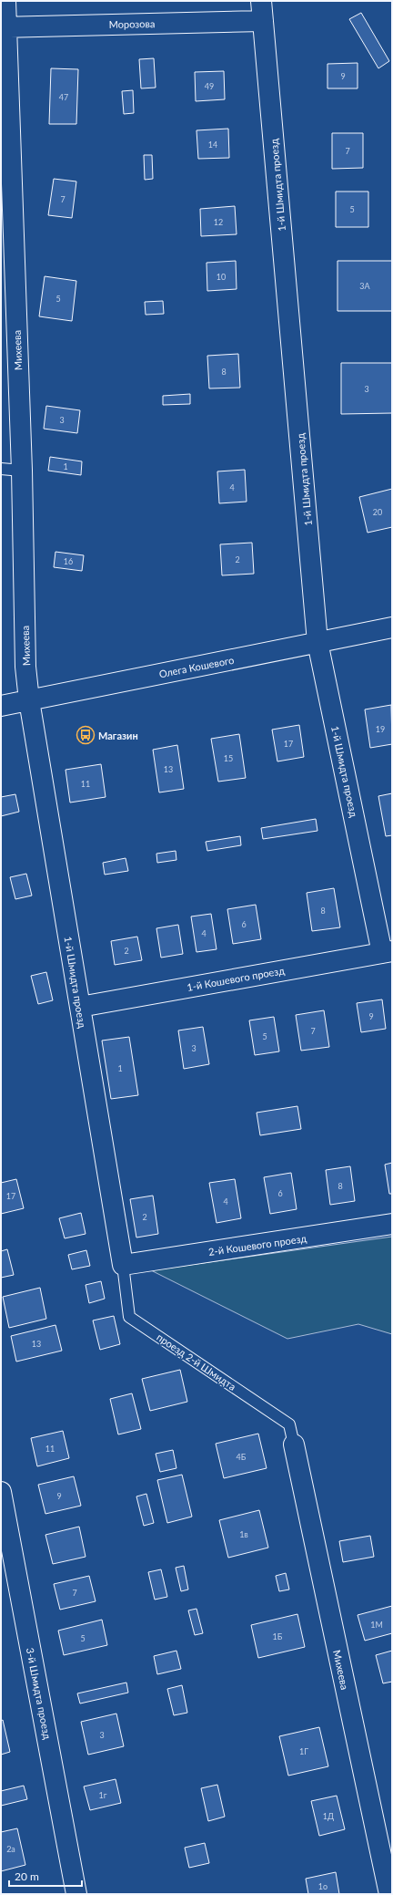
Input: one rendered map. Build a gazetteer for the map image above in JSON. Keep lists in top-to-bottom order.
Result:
{
  "streets": {
    "street": [
      "Морозова",
      "1-й Шмидта проезд",
      "Михеева",
      "Олега Кошевого",
      "1-й Кошевого проезд",
      "2-й Кошевого проезд",
      "3-й Шмидта проезд"
    ],
    "lane": ["проезд 2-й Шмидта"]
  },
  "crossings": [
    ["Морозова", "1-й Шмидта проезд"],
    ["Морозова", "Михеева"],
    ["1-й Шмидта проезд", "Михеева"],
    ["1-й Шмидта проезд", "Олега Кошевого"],
    ["1-й Шмидта проезд", "1-й Кошевого проезд"],
    ["1-й Шмидта проезд", "2-й Кошевого проезд"],
    ["1-й Шмидта проезд", "проезд 2-й Шмидта"],
    ["Михеева", "Олега Кошевого"],
    ["Михеева", "проезд 2-й Шмидта"],
    ["2-й Кошевого проезд", "проезд 2-й Шмидта"]
  ],
  "places": {
    "bus stop": ["Магазин"]
  },
  "house_numbers": [
    "9",
    "49",
    "47",
    "14",
    "7",
    "7",
    "5",
    "12",
    "10",
    "3А",
    "5",
    "8",
    "3",
    "3",
    "1",
    "4",
    "20",
    "2",
    "16",
    "19",
    "17",
    "15",
    "13",
    "11",
    "8",
    "6",
    "4",
    "2",
    "9",
    "7",
    "5",
    "3",
    "1",
    "8",
    "6",
    "17",
    "4",
    "2",
    "13",
    "11",
    "4Б",
    "9",
    "1в",
    "7",
    "1М",
    "1Б",
    "5",
    "3",
    "1Г",
    "1г",
    "1Д",
    "2а",
    "1о"
  ],
  "scale_bar": "20 m"
}
